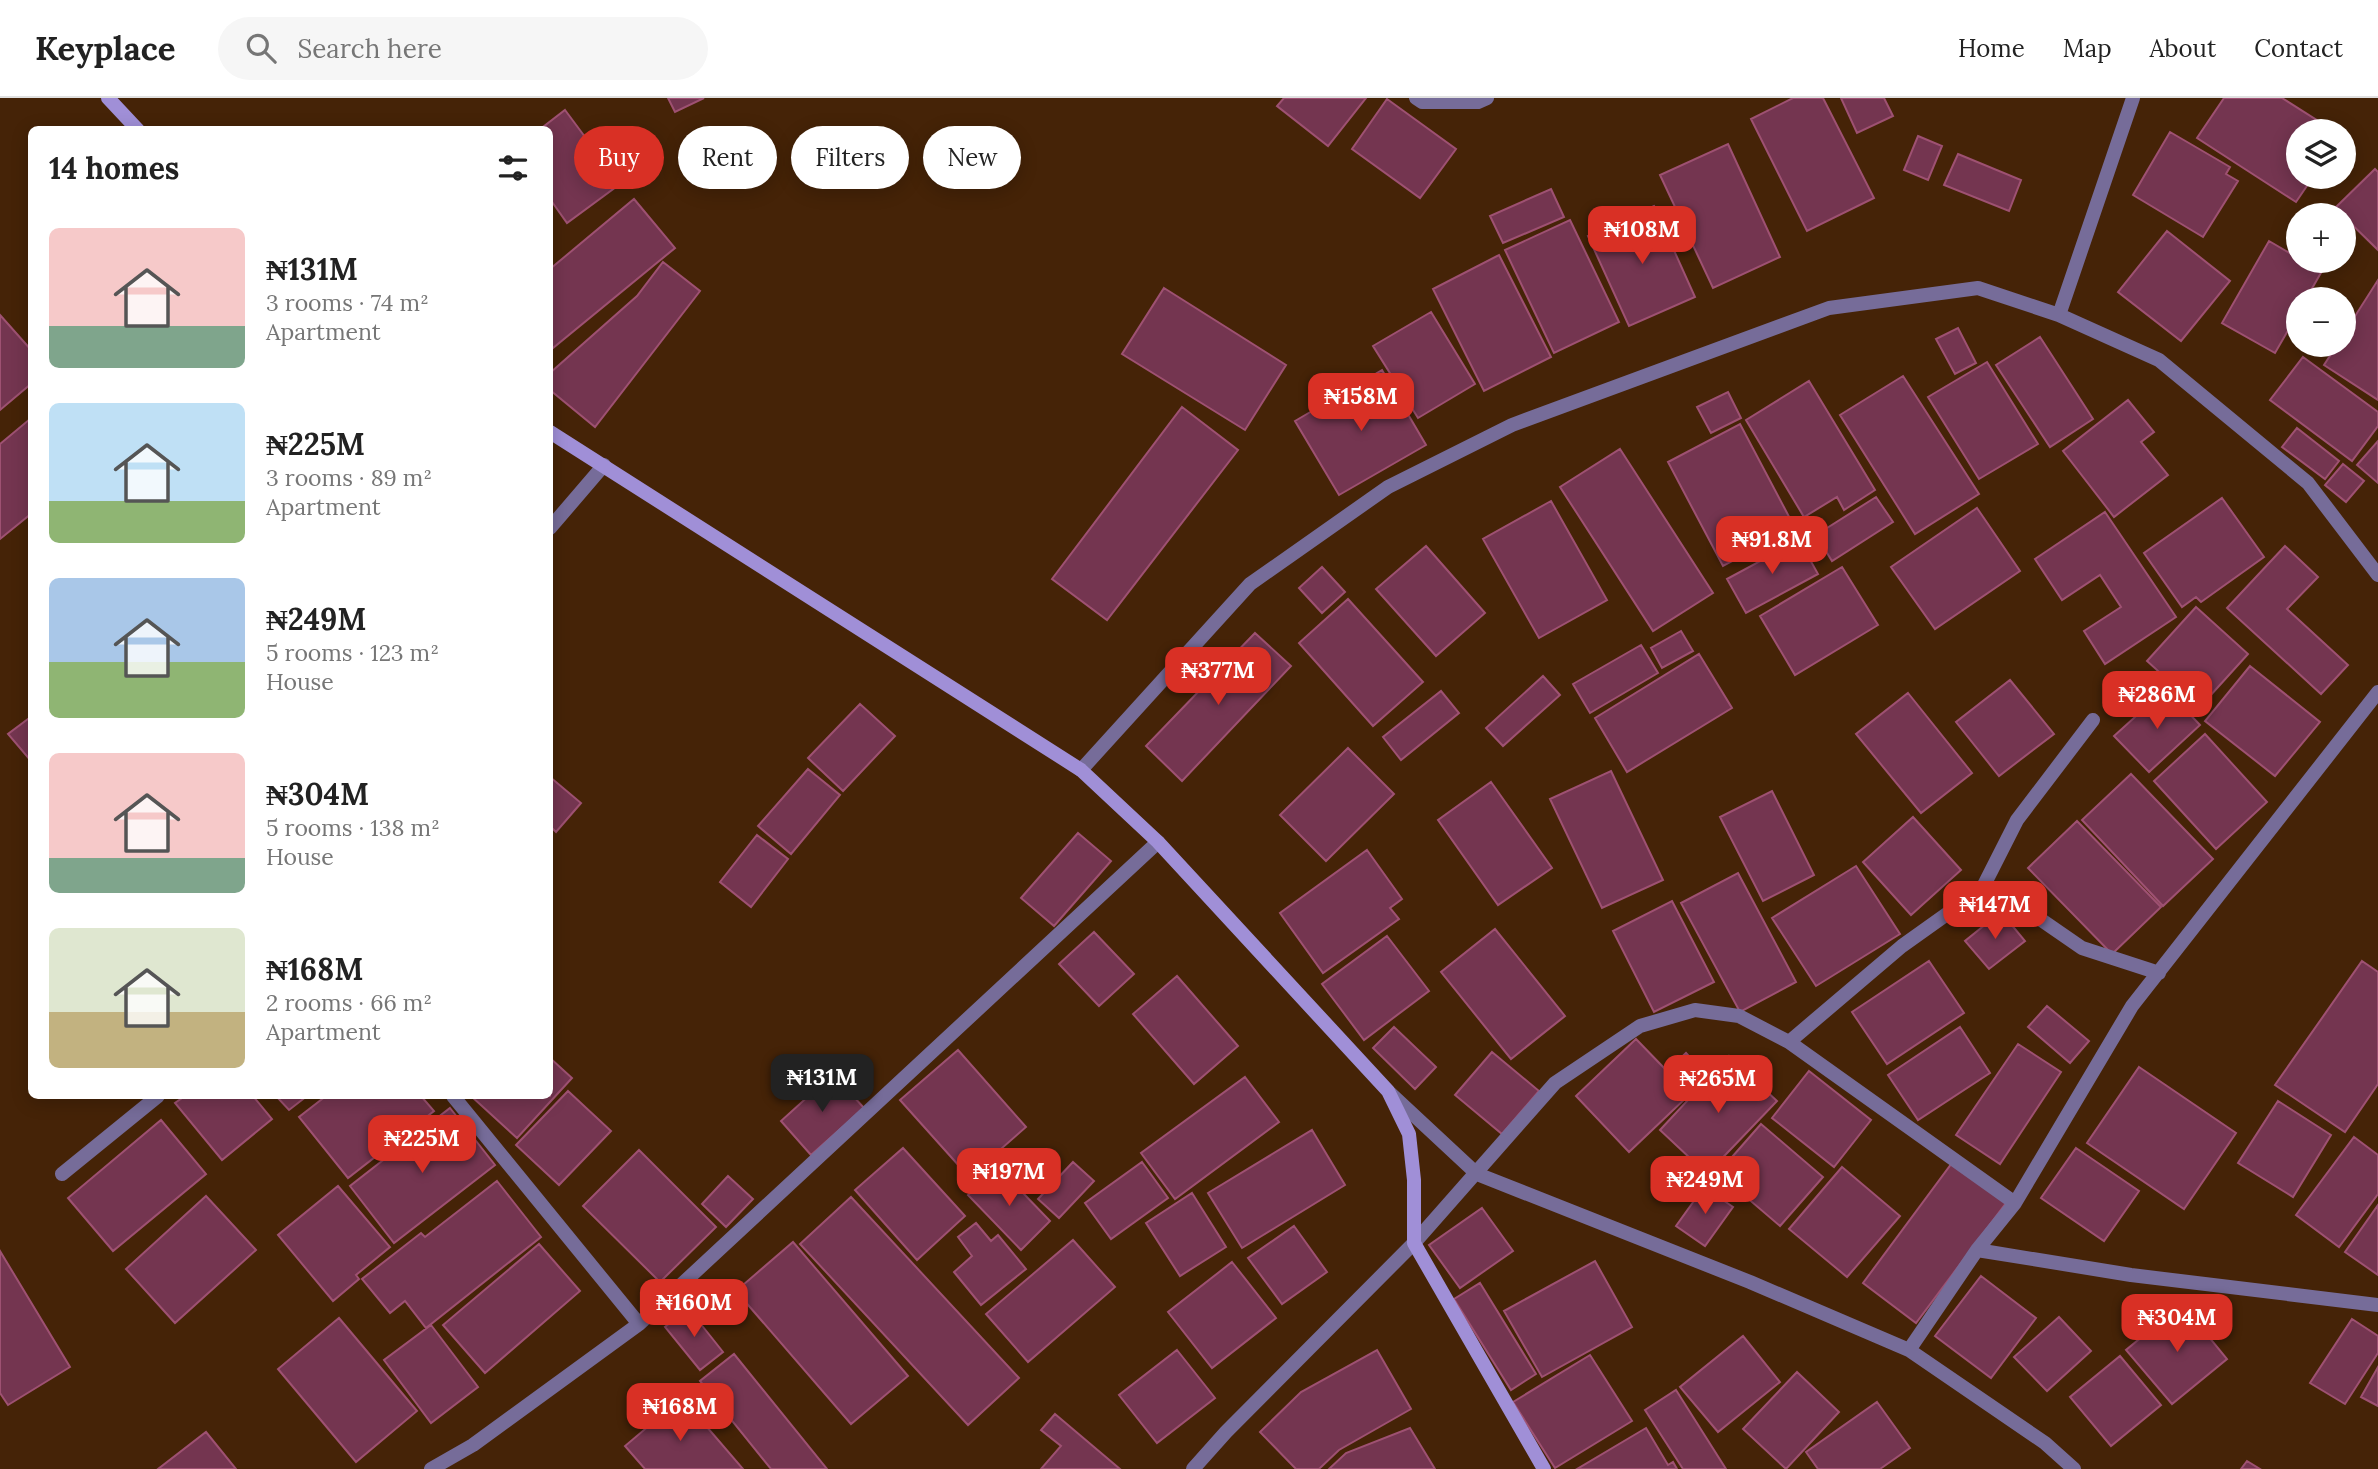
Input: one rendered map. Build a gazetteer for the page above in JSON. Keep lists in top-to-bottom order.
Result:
{
  "page": {
    "header": "Keyplace",
    "search": "Search here",
    "nav": [
      "Home",
      "Map",
      "About",
      "Contact"
    ],
    "map_buttons": ["+", "−"],
    "chip": [
      "Buy",
      "Rent",
      "Filters",
      "New"
    ],
    "heading": "14 homes",
    "price": [
      "₦108M",
      "₦158M",
      "₦91.8M",
      "₦377M",
      "₦286M",
      "₦147M",
      "₦131M",
      "₦265M",
      "₦225M",
      "₦197M",
      "₦249M",
      "₦160M",
      "₦304M",
      "₦168M"
    ],
    "list": [
      {
        "name": "₦131M",
        "note": "3 rooms · 74 m² · Apartment"
      },
      {
        "name": "₦225M",
        "note": "3 rooms · 89 m² · Apartment"
      },
      {
        "name": "₦249M",
        "note": "5 rooms · 123 m² · House"
      },
      {
        "name": "₦304M",
        "note": "5 rooms · 138 m² · House"
      },
      {
        "name": "₦168M",
        "note": "2 rooms · 66 m² · Apartment"
      }
    ]
  }
}
